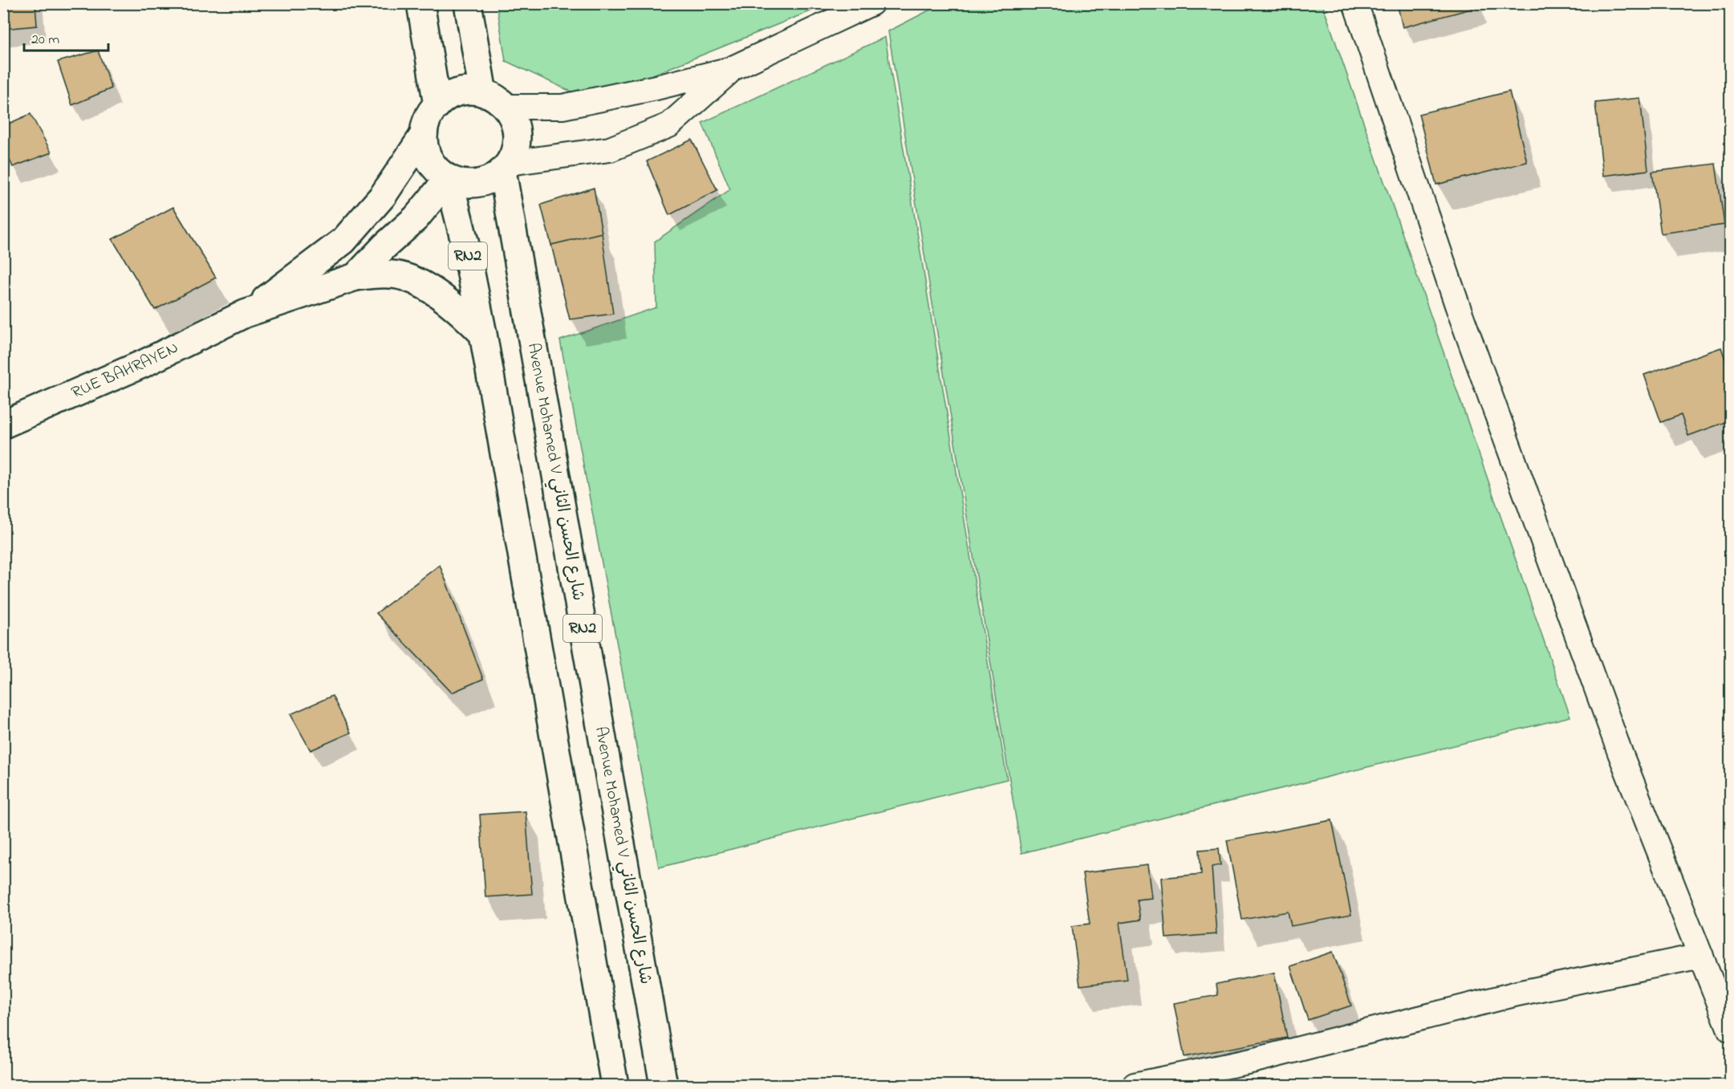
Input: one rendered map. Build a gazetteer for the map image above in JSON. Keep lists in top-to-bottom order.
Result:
{
  "streets": {
    "main road": ["RN2", "RUE BAHRAYEN", "Avenue Mohamed V شارع الحسن الثاني"]
  },
  "crossings": [
    ["RN2", "RUE BAHRAYEN"],
    ["RN2", "Avenue Mohamed V شارع الحسن الثاني"],
    ["RUE BAHRAYEN", "Avenue Mohamed V شارع الحسن الثاني"]
  ],
  "scale_bar": "20 m"
}
